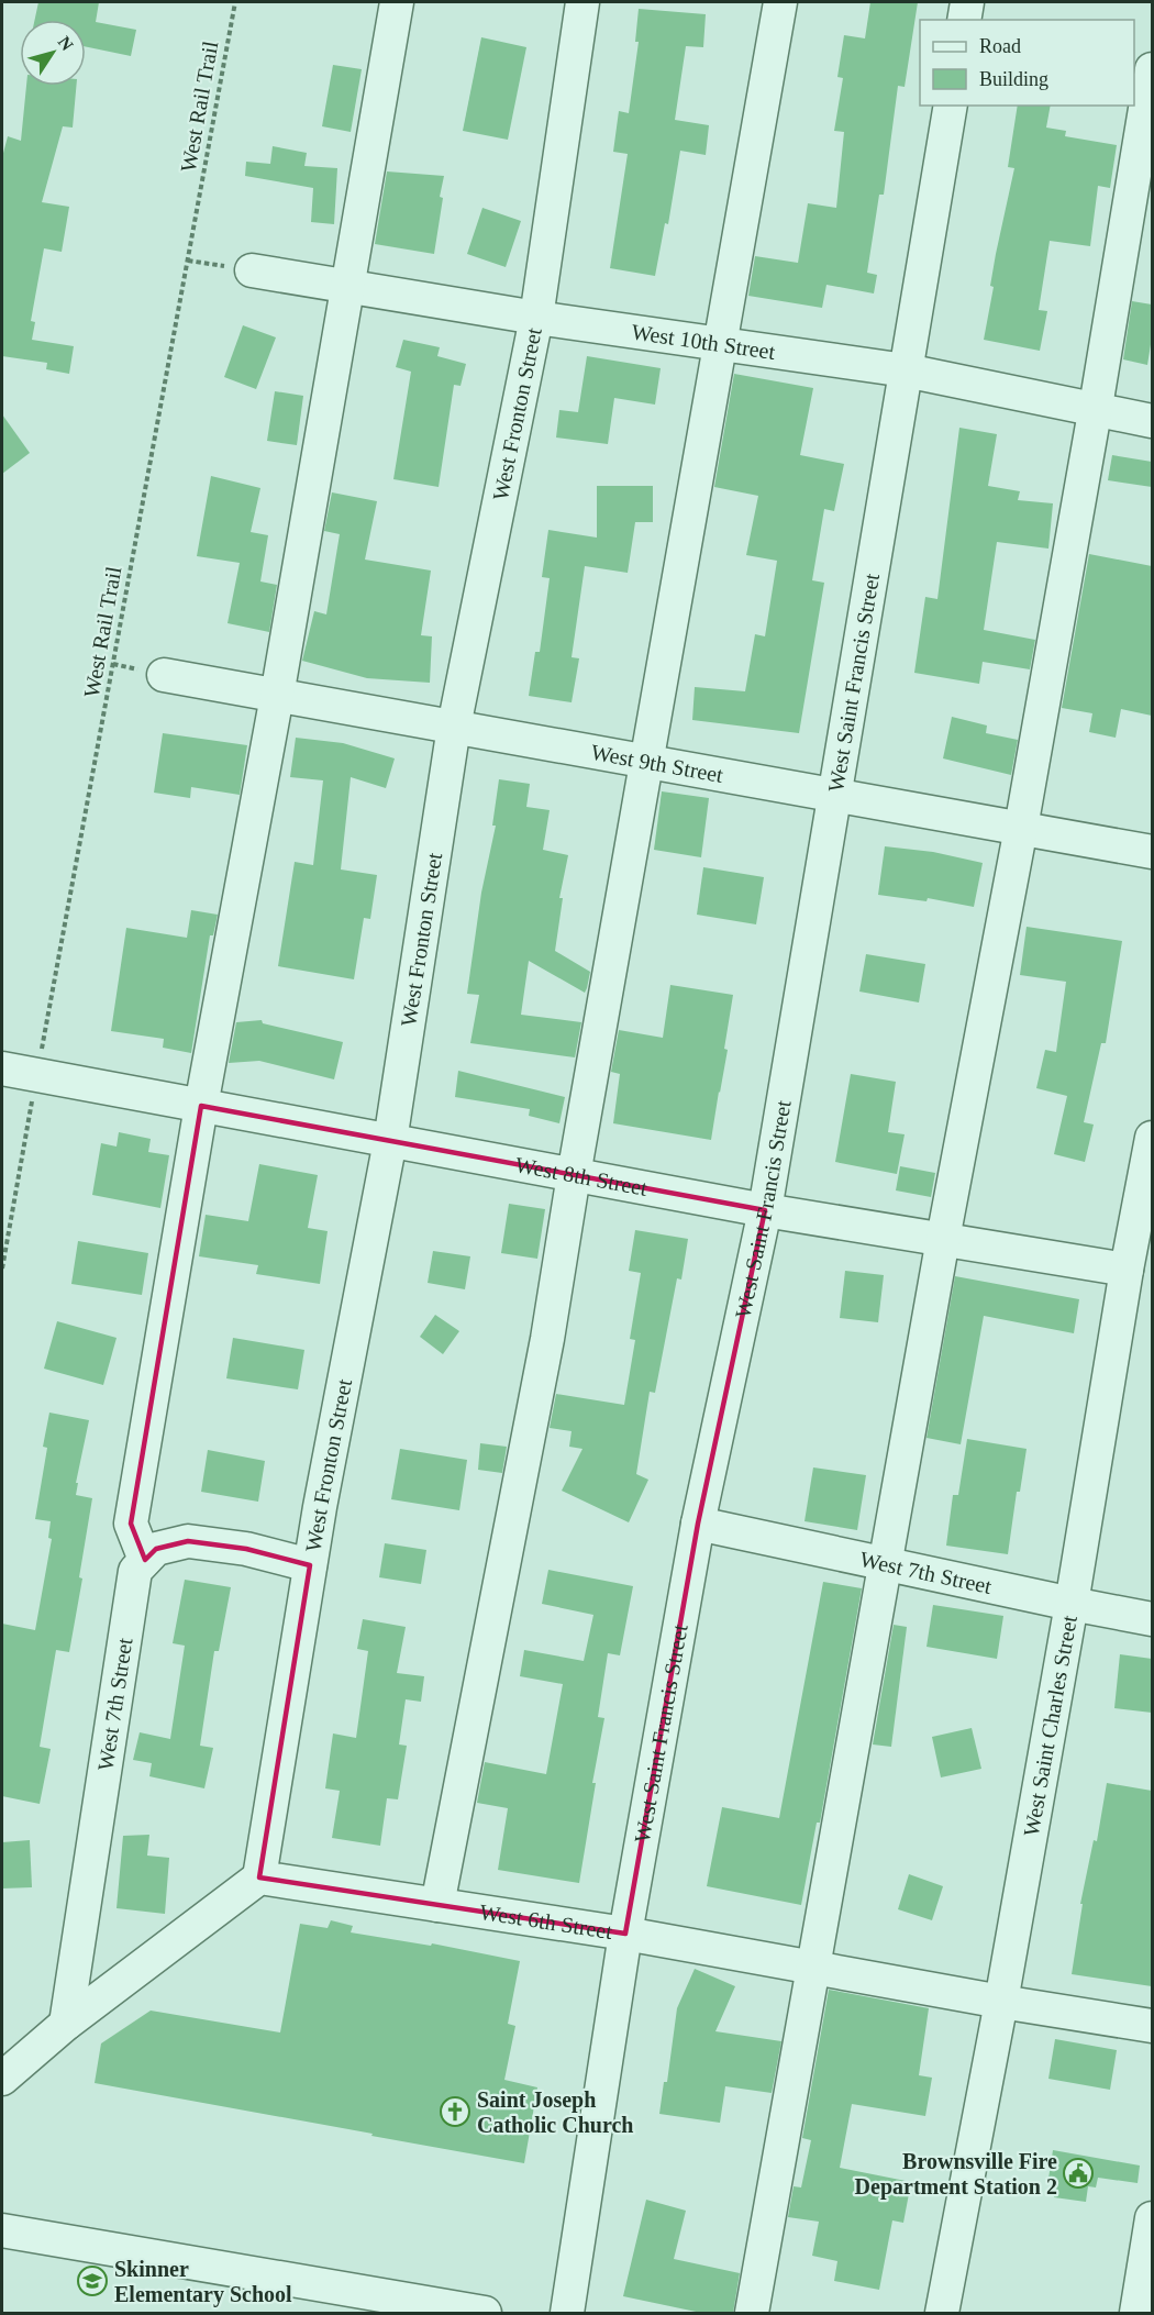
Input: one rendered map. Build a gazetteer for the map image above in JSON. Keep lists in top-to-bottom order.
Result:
{
  "streets": {
    "street": [
      "West 10th Street",
      "West Fronton Street",
      "West Saint Francis Street",
      "West 9th Street",
      "West 8th Street",
      "West 7th Street",
      "West Saint Charles Street",
      "West 6th Street"
    ],
    "path": ["West Rail Trail"]
  },
  "crossings": [
    ["West Rail Trail", "West 8th Street"],
    ["West 10th Street", "West Fronton Street"],
    ["West 10th Street", "West Saint Francis Street"],
    ["West Fronton Street", "West 9th Street"],
    ["West Fronton Street", "West 8th Street"],
    ["West Fronton Street", "West 6th Street"],
    ["West Saint Francis Street", "West 9th Street"],
    ["West Saint Francis Street", "West 8th Street"],
    ["West Saint Francis Street", "West 7th Street"],
    ["West Saint Francis Street", "West 6th Street"],
    ["West 8th Street", "West Saint Charles Street"],
    ["West 7th Street", "West Saint Charles Street"],
    ["West Saint Charles Street", "West 6th Street"]
  ],
  "places": {
    "church": ["Saint Joseph Catholic Church"],
    "public building": ["Brownsville Fire Department Station 2"],
    "school or university": ["Skinner Elementary School"]
  },
  "legend": ["Road", "Building"],
  "north": "top right"
}
